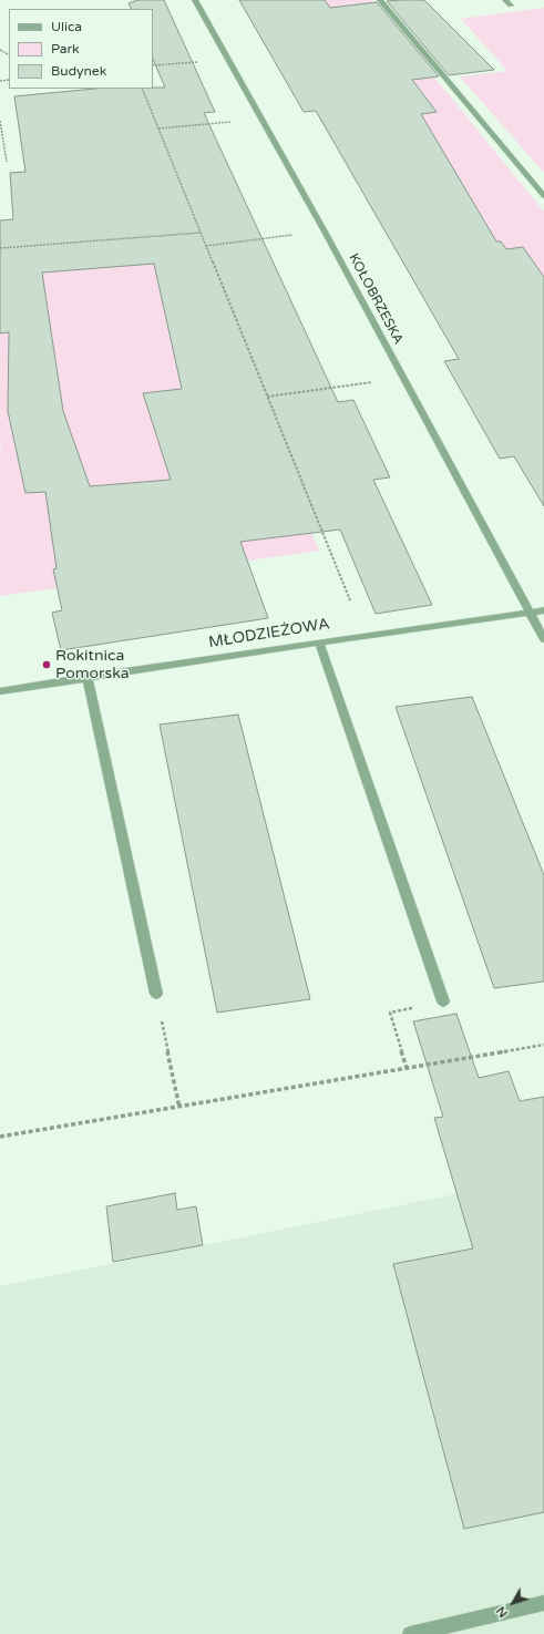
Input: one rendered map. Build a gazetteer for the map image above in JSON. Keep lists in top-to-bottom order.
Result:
{
  "streets": {
    "street": ["KOŁOBRZESKA", "MŁODZIEŻOWA"]
  },
  "crossings": [
    ["KOŁOBRZESKA", "MŁODZIEŻOWA"]
  ],
  "places": ["Rokitnica Pomorska"],
  "legend": ["Ulica", "Park", "Budynek"],
  "north": "bottom left"
}
